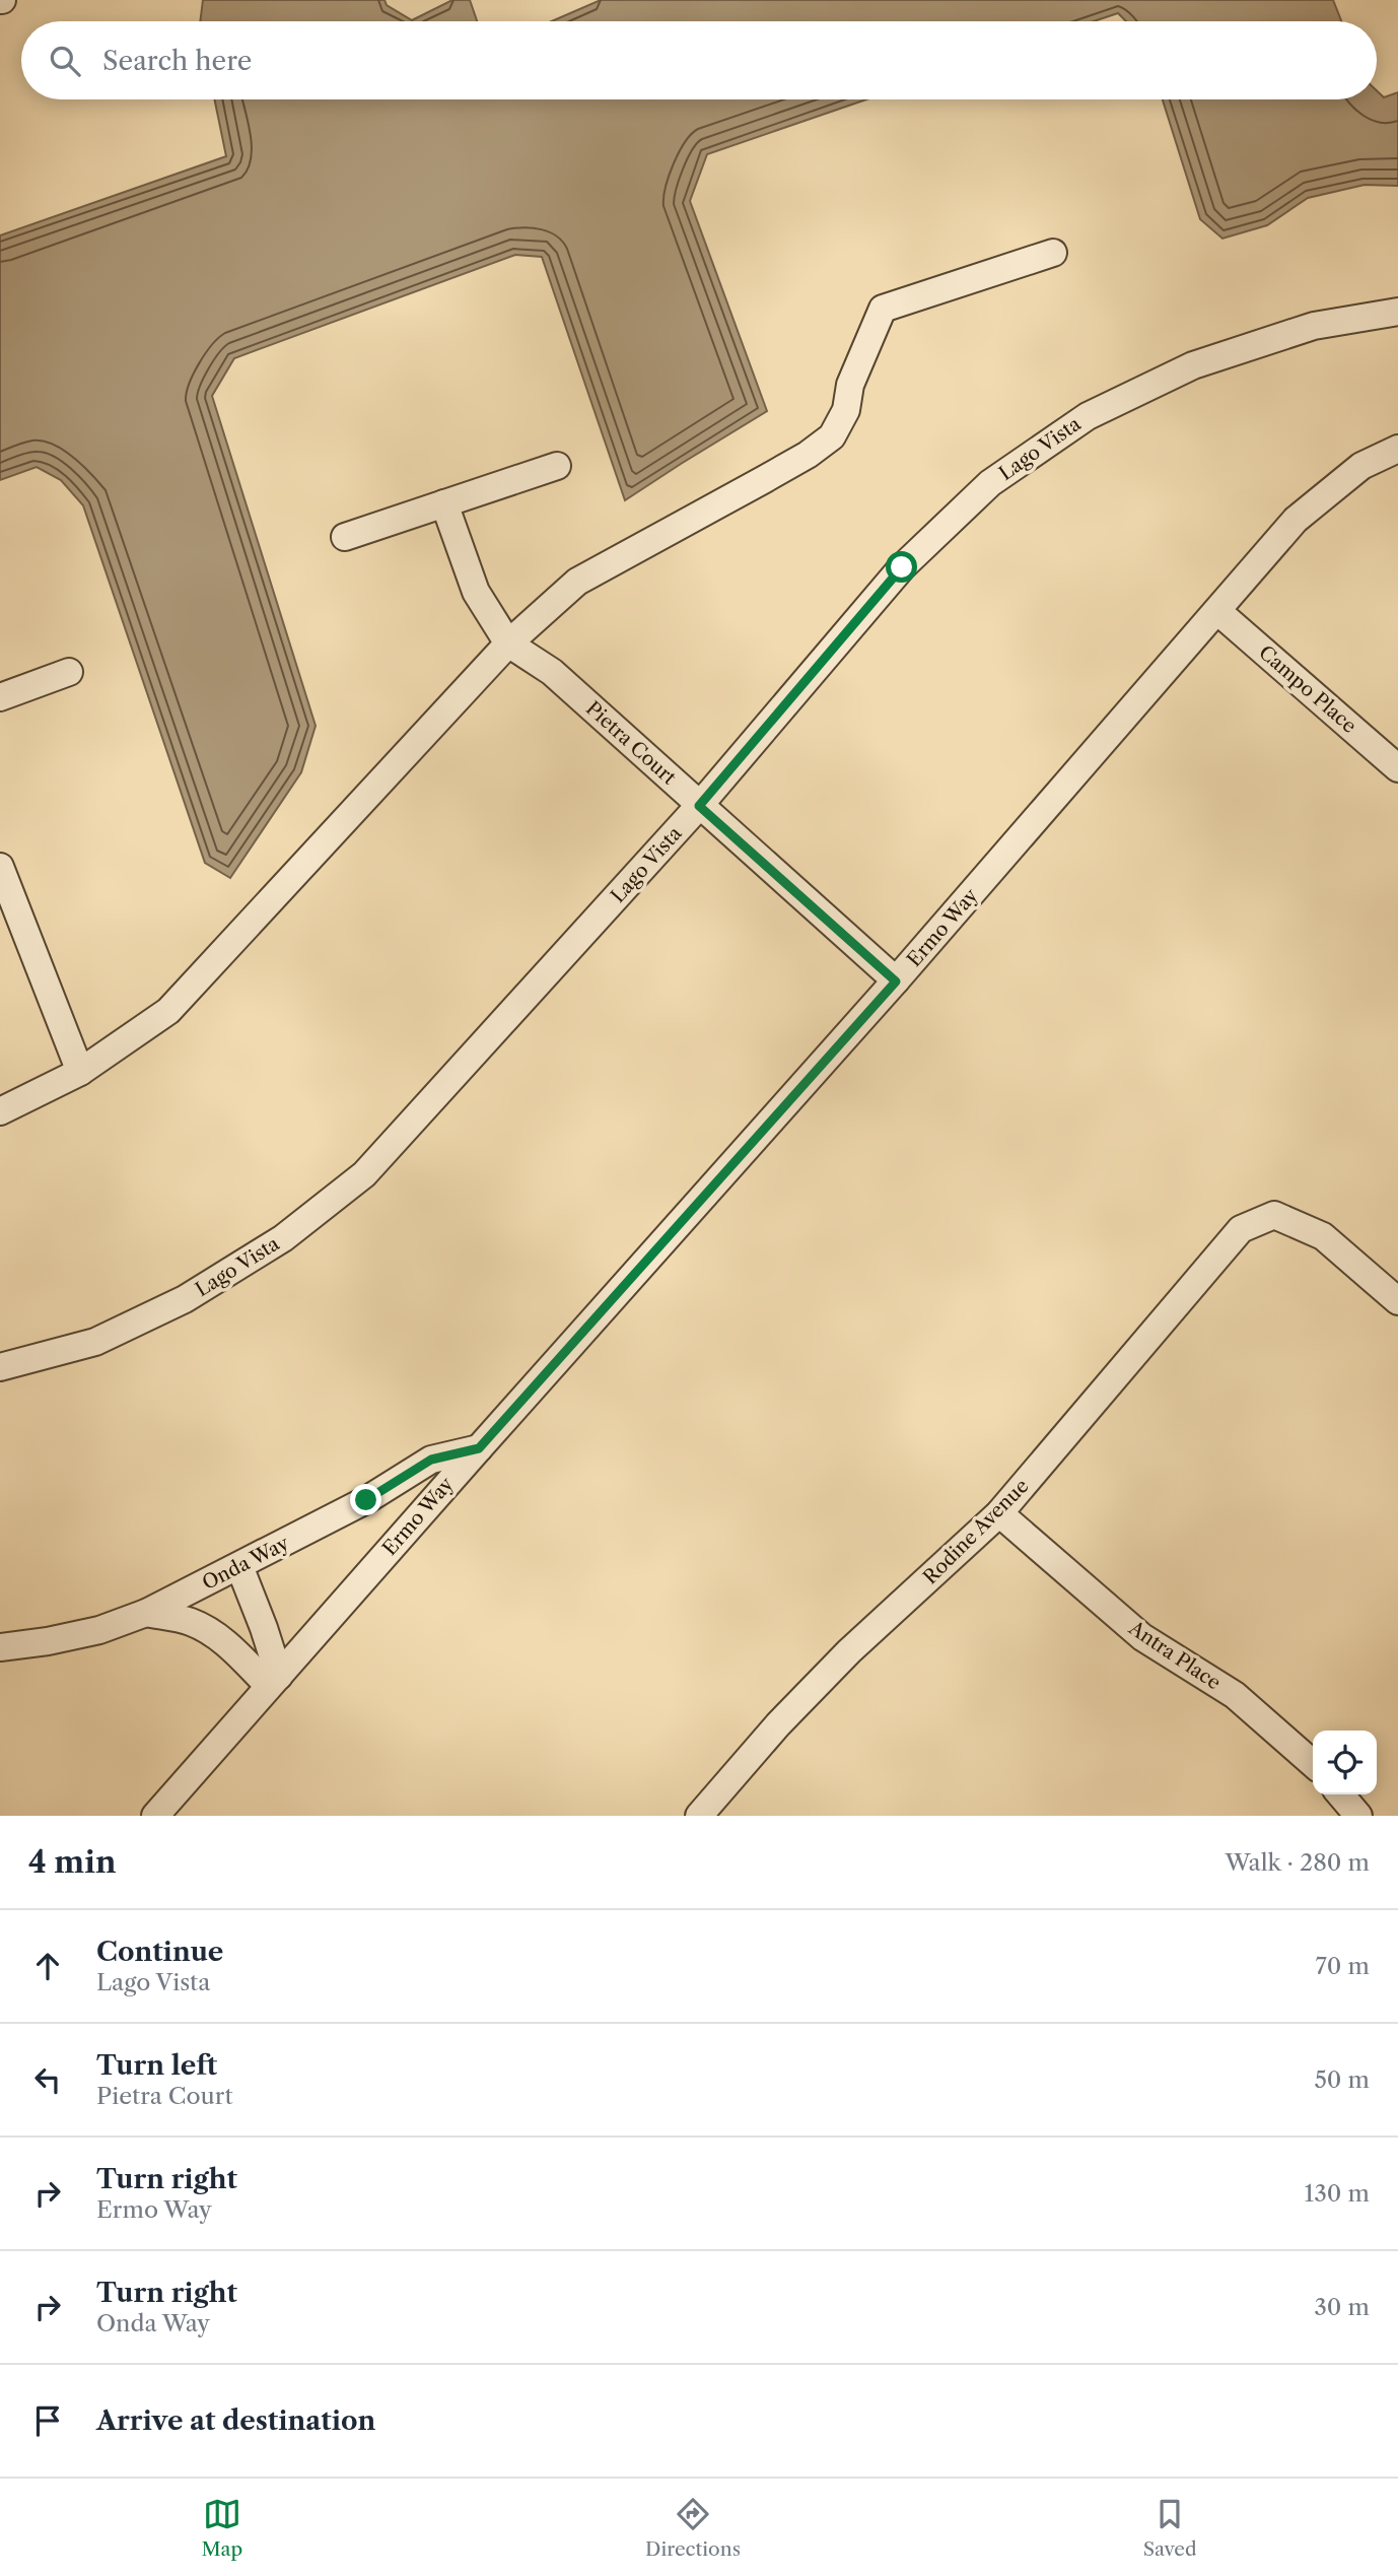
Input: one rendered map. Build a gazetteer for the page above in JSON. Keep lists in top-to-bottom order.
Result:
{
  "streets": {
    "street": [
      "Lago Vista",
      "Campo Place",
      "Pietra Court",
      "Ermo Way",
      "Rodine Avenue",
      "Onda Way",
      "Antra Place"
    ]
  },
  "crossings": [
    ["Lago Vista", "Pietra Court"],
    ["Campo Place", "Ermo Way"],
    ["Pietra Court", "Ermo Way"],
    ["Ermo Way", "Onda Way"],
    ["Rodine Avenue", "Antra Place"]
  ],
  "page": {
    "search": "Search here",
    "heading": ["4 min", "Walk · 280 m"],
    "list": [
      ["Continue", "Lago Vista", "70 m"],
      ["Turn left", "Pietra Court", "50 m"],
      ["Turn right", "Ermo Way", "130 m"],
      ["Turn right", "Onda Way", "30 m"],
      "Arrive at destination"
    ],
    "nav": ["Map", "Directions", "Saved"]
  }
}
